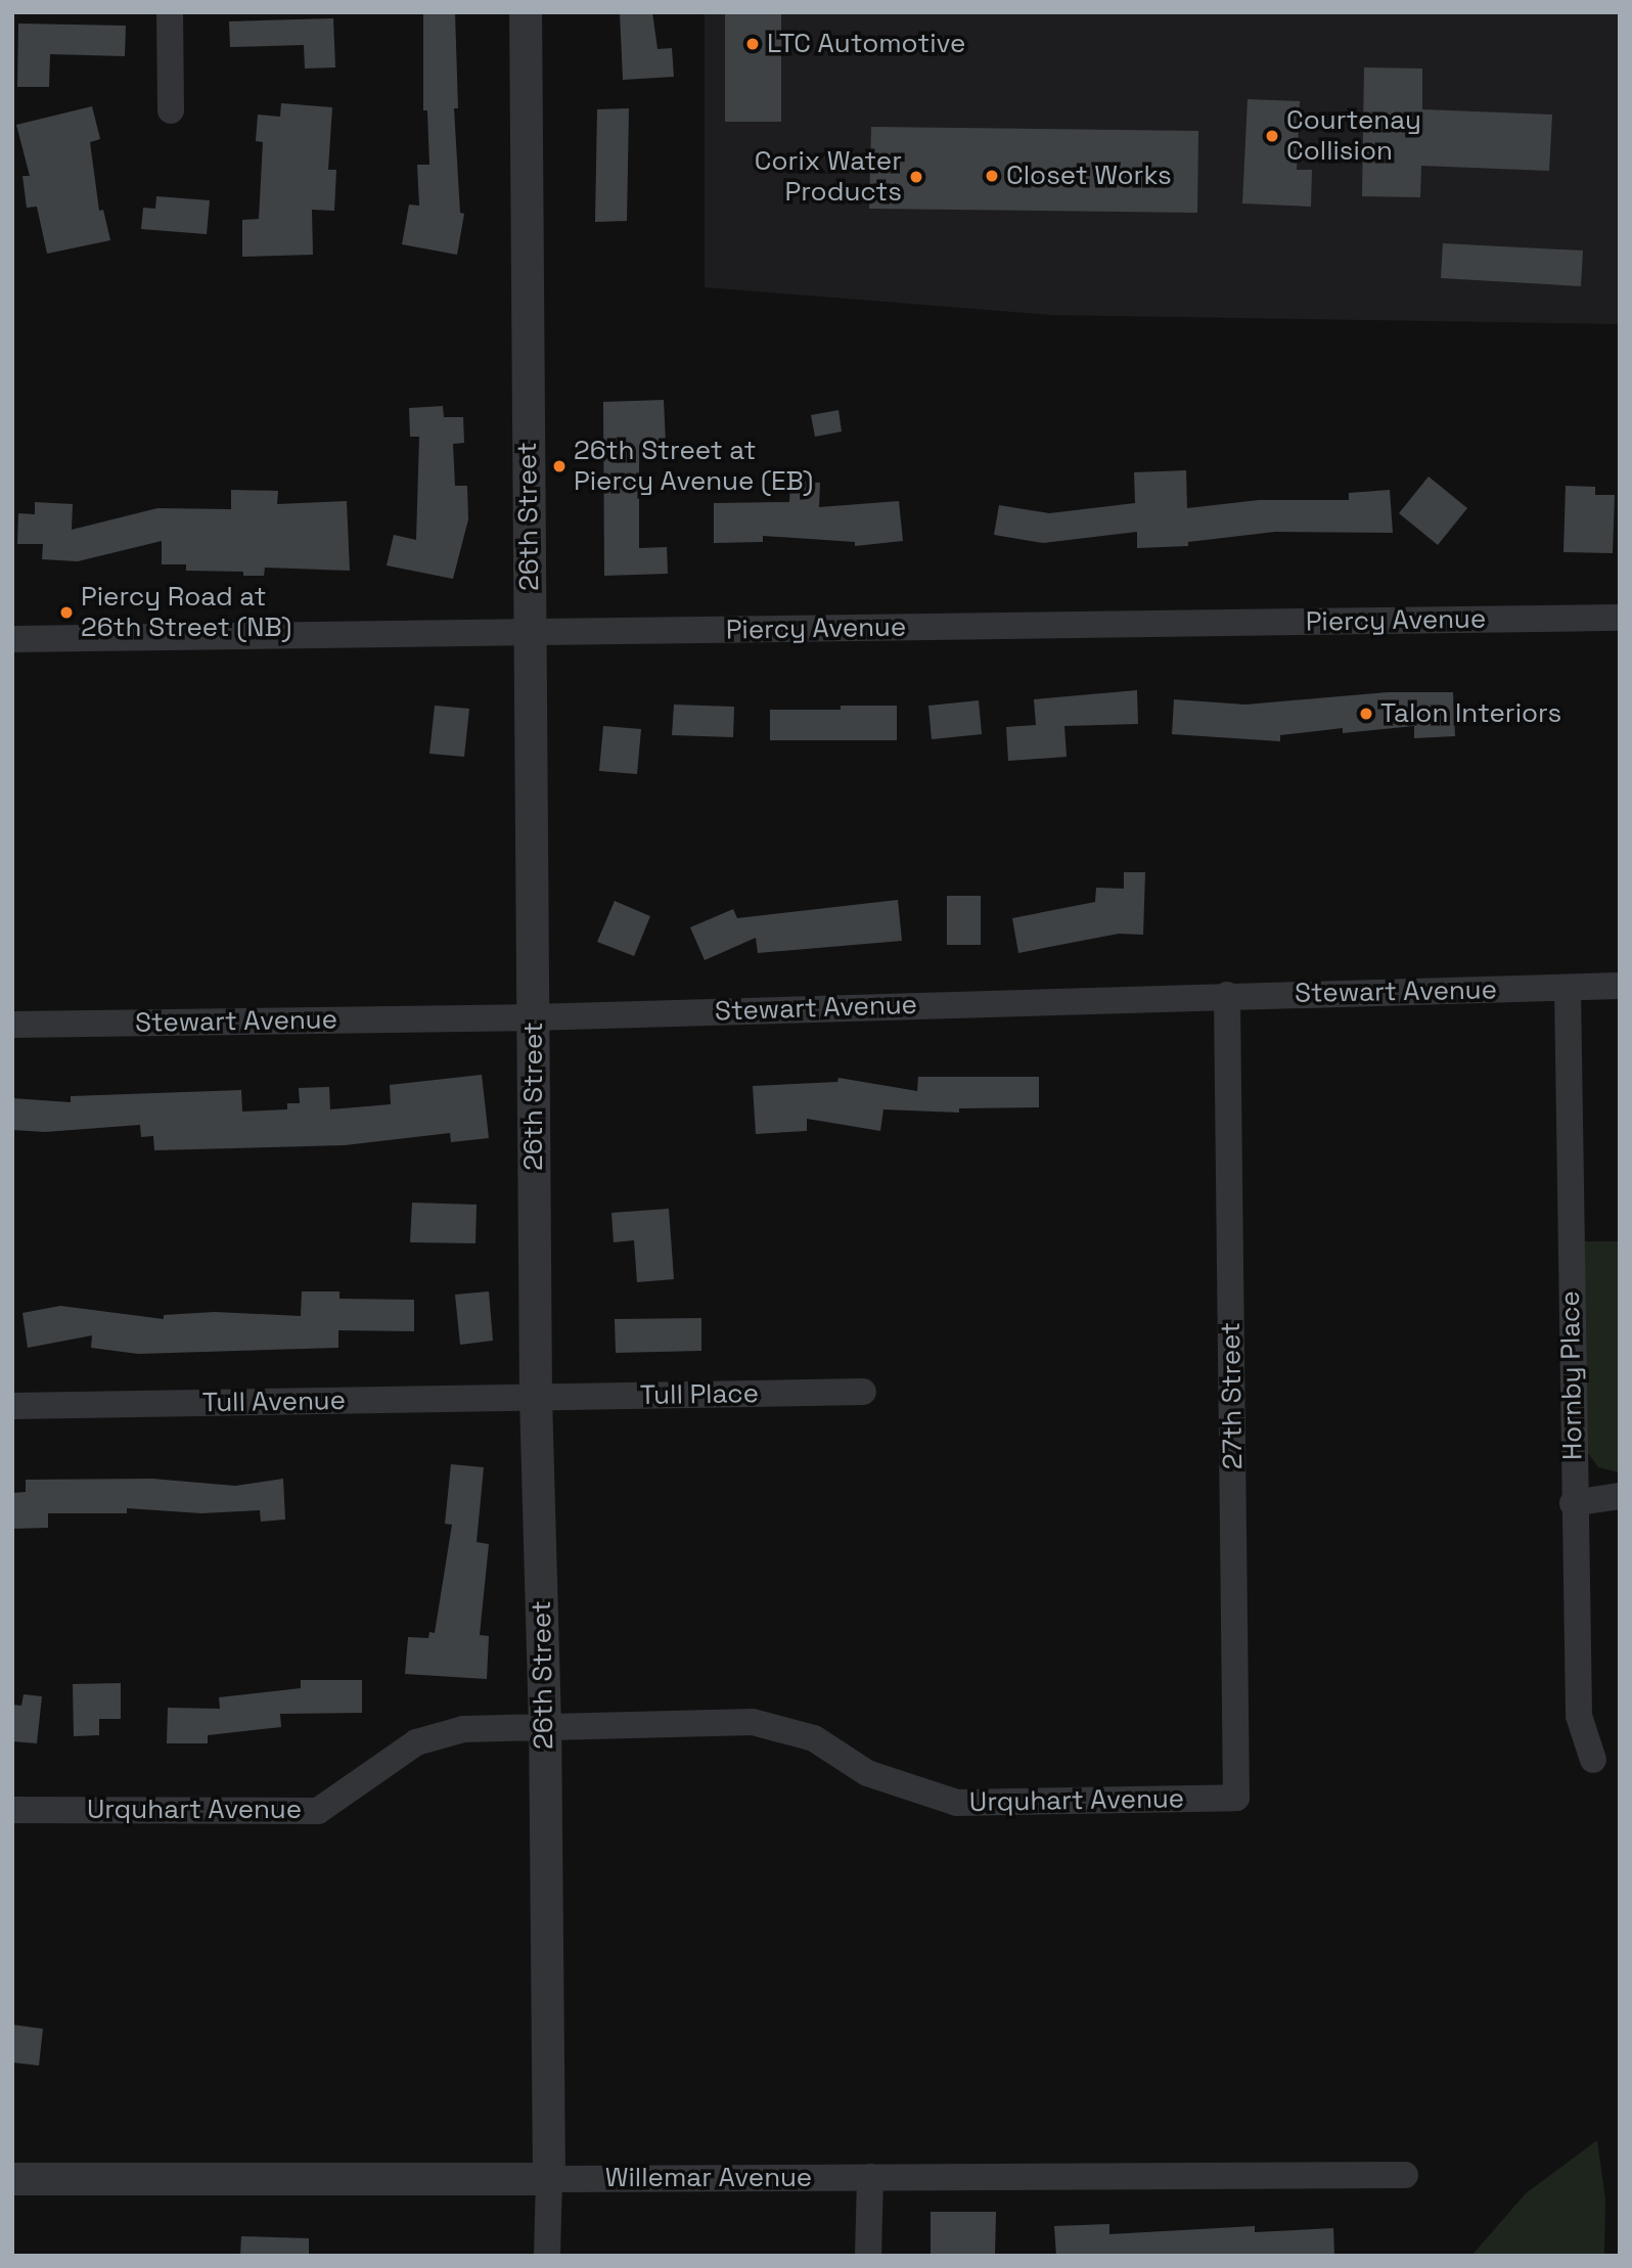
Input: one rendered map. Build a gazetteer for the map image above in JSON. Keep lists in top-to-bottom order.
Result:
{
  "streets": {
    "street": [
      "26th Street",
      "Piercy Avenue",
      "Stewart Avenue",
      "Hornby Place",
      "Tull Place",
      "27th Street",
      "Tull Avenue",
      "Urquhart Avenue",
      "Willemar Avenue"
    ]
  },
  "crossings": [
    ["26th Street", "Piercy Avenue"],
    ["26th Street", "Stewart Avenue"],
    ["26th Street", "Tull Place"],
    ["26th Street", "Tull Avenue"],
    ["26th Street", "Urquhart Avenue"],
    ["26th Street", "Willemar Avenue"],
    ["Stewart Avenue", "Hornby Place"],
    ["Stewart Avenue", "27th Street"],
    ["Tull Place", "Tull Avenue"],
    ["27th Street", "Urquhart Avenue"]
  ],
  "places": [
    "LTC Automotive",
    "Courtenay Collision",
    "Closet Works",
    "Corix Water Products",
    "26th Street at Piercy Avenue (EB)",
    "Piercy Road at 26th Street (NB)",
    "Talon Interiors"
  ]
}
